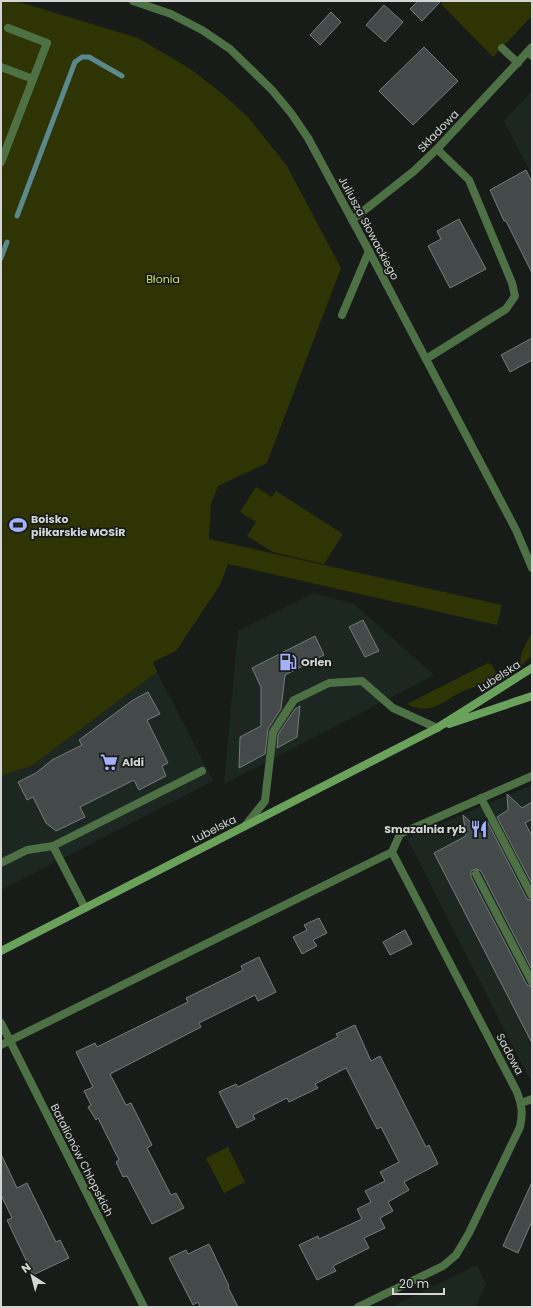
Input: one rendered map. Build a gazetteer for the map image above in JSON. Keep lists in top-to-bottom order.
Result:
{
  "streets": {
    "main road": ["Lubelska"],
    "street": [
      "Składowa",
      "Juliusza Słowackiego",
      "Sadowa",
      "Batalionów Chłopskich"
    ]
  },
  "crossings": [
    ["Składowa", "Juliusza Słowackiego"]
  ],
  "parks": ["Błonia"],
  "places": {
    "sports": ["Boisko piłkarskie MOSiR"],
    "fuel station": ["Orlen"],
    "supermarket": ["Aldi"],
    "restaurant": ["Smazalnia ryb"]
  },
  "scale_bar": "20 m",
  "north": "top left"
}
